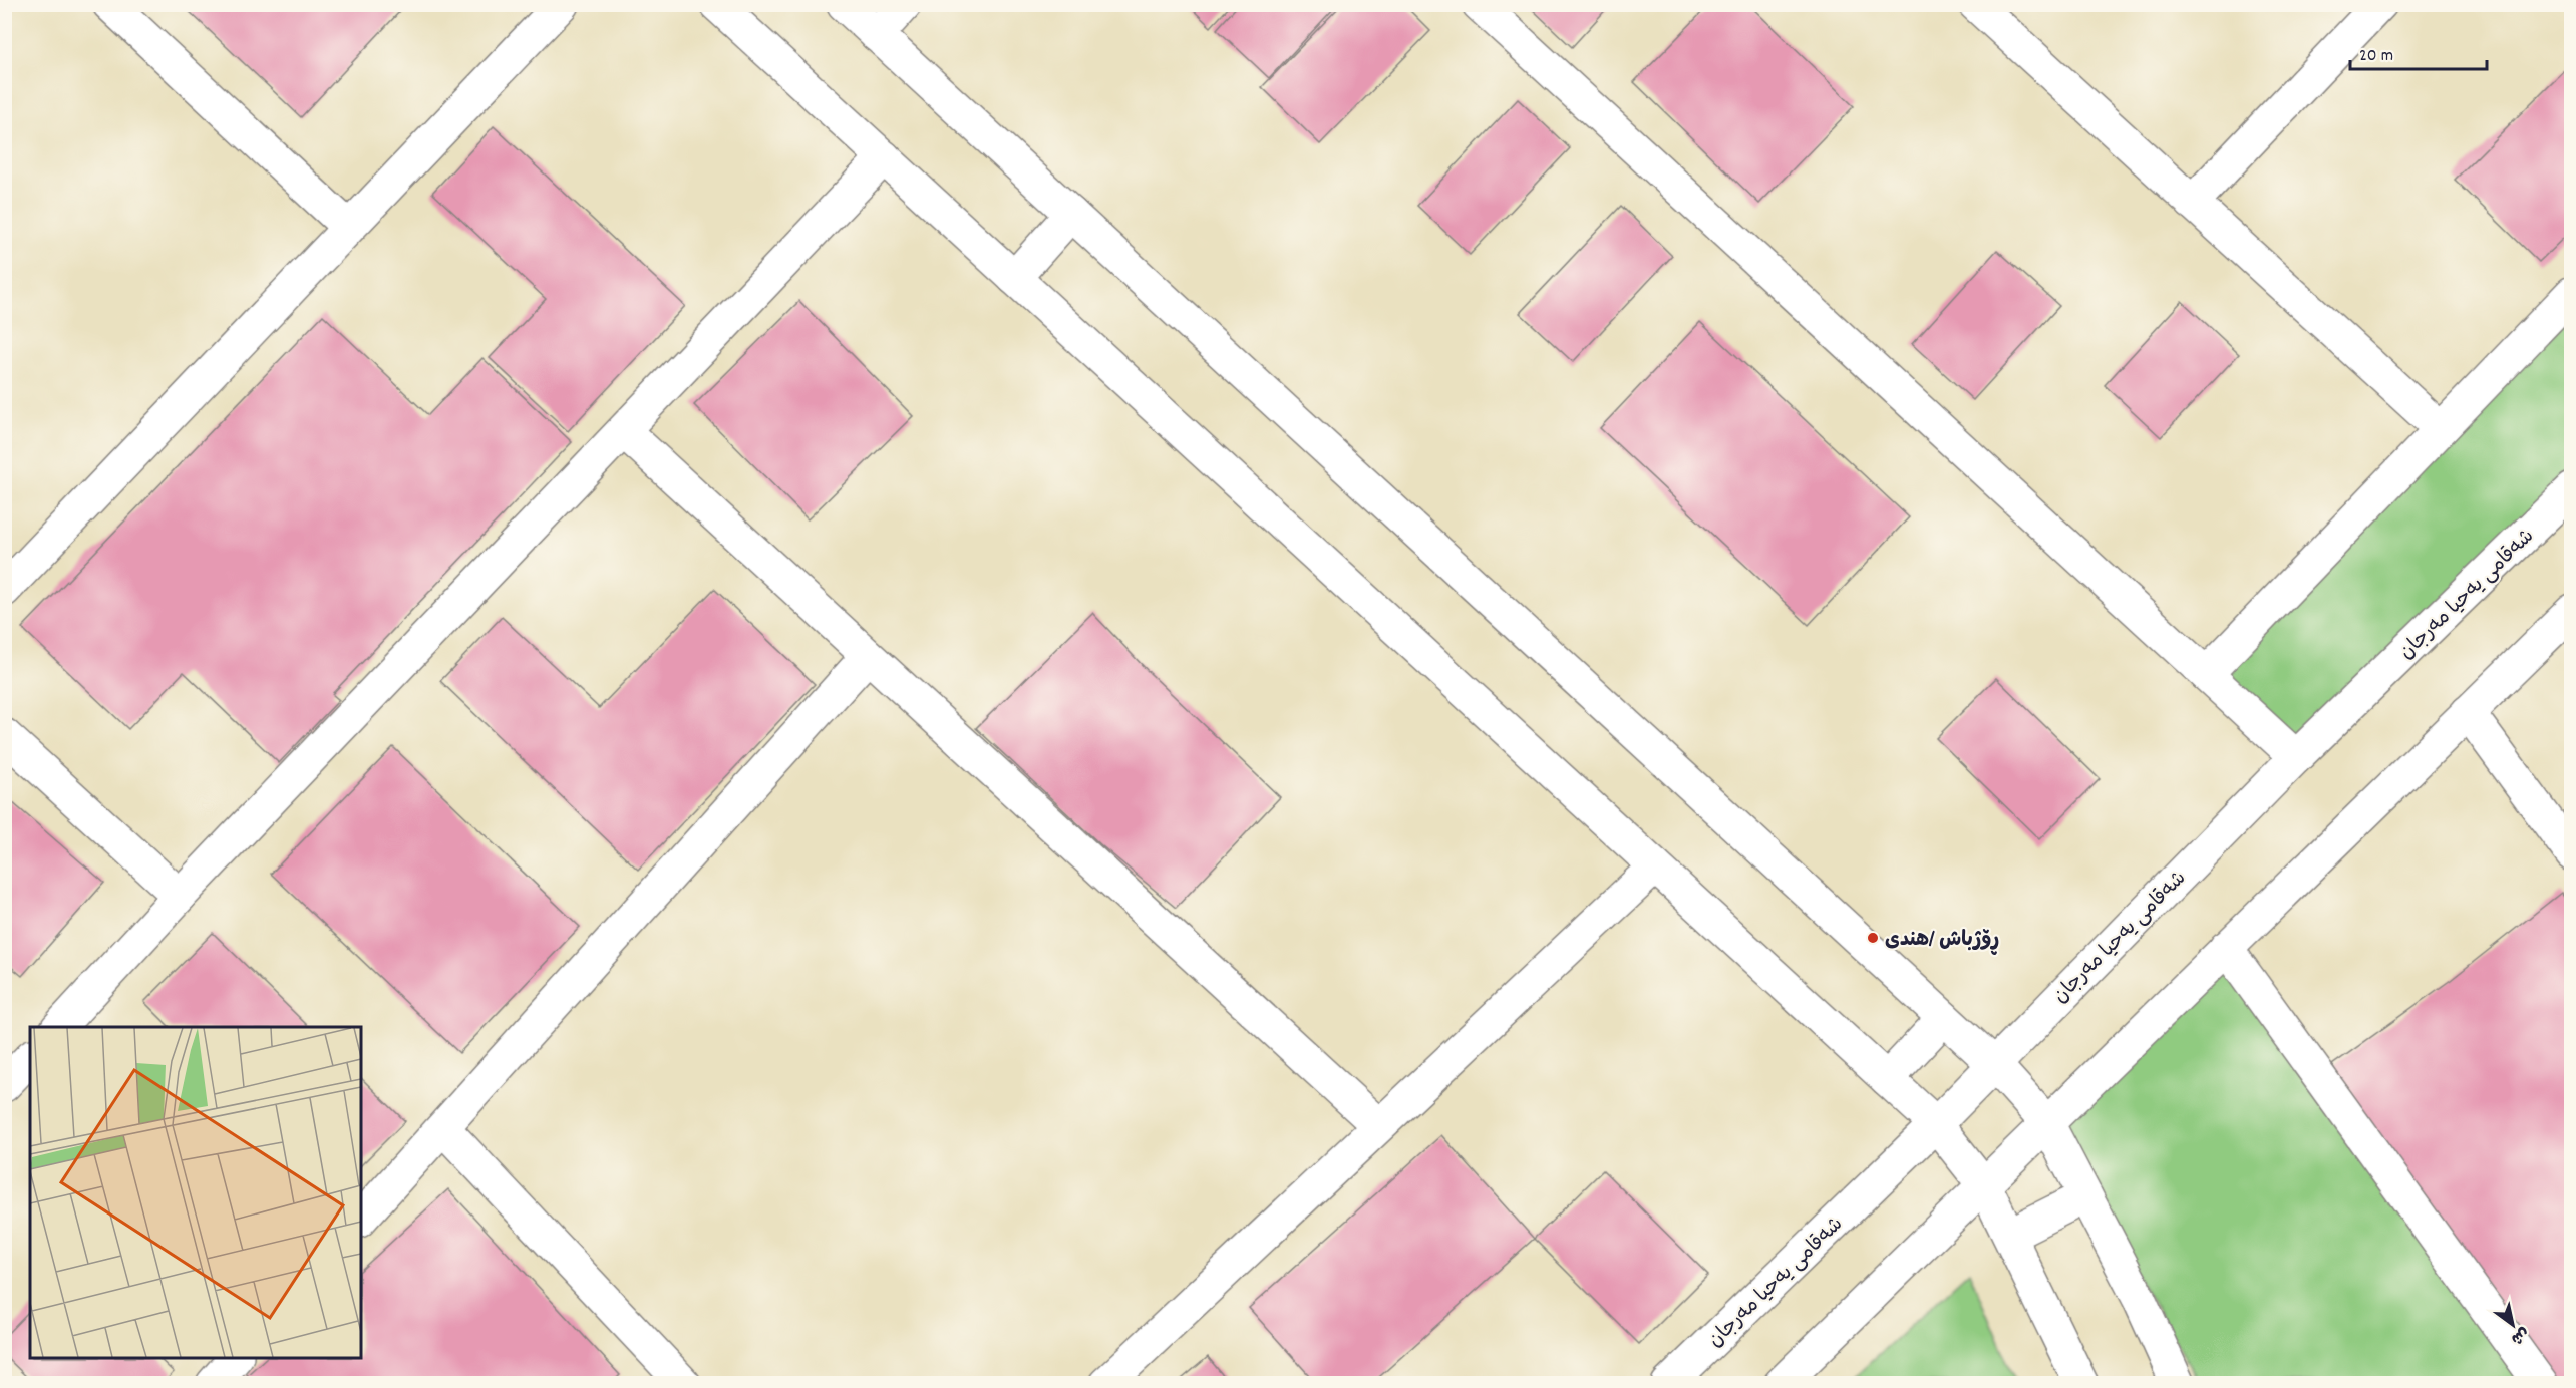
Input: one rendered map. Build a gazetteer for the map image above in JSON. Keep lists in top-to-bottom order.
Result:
{
  "streets": {
    "street": ["شەقامی یەحیا مەرجان"]
  },
  "places": ["ڕۆژباش /ھندی"],
  "scale_bar": "20 m",
  "north": "bottom right"
}
